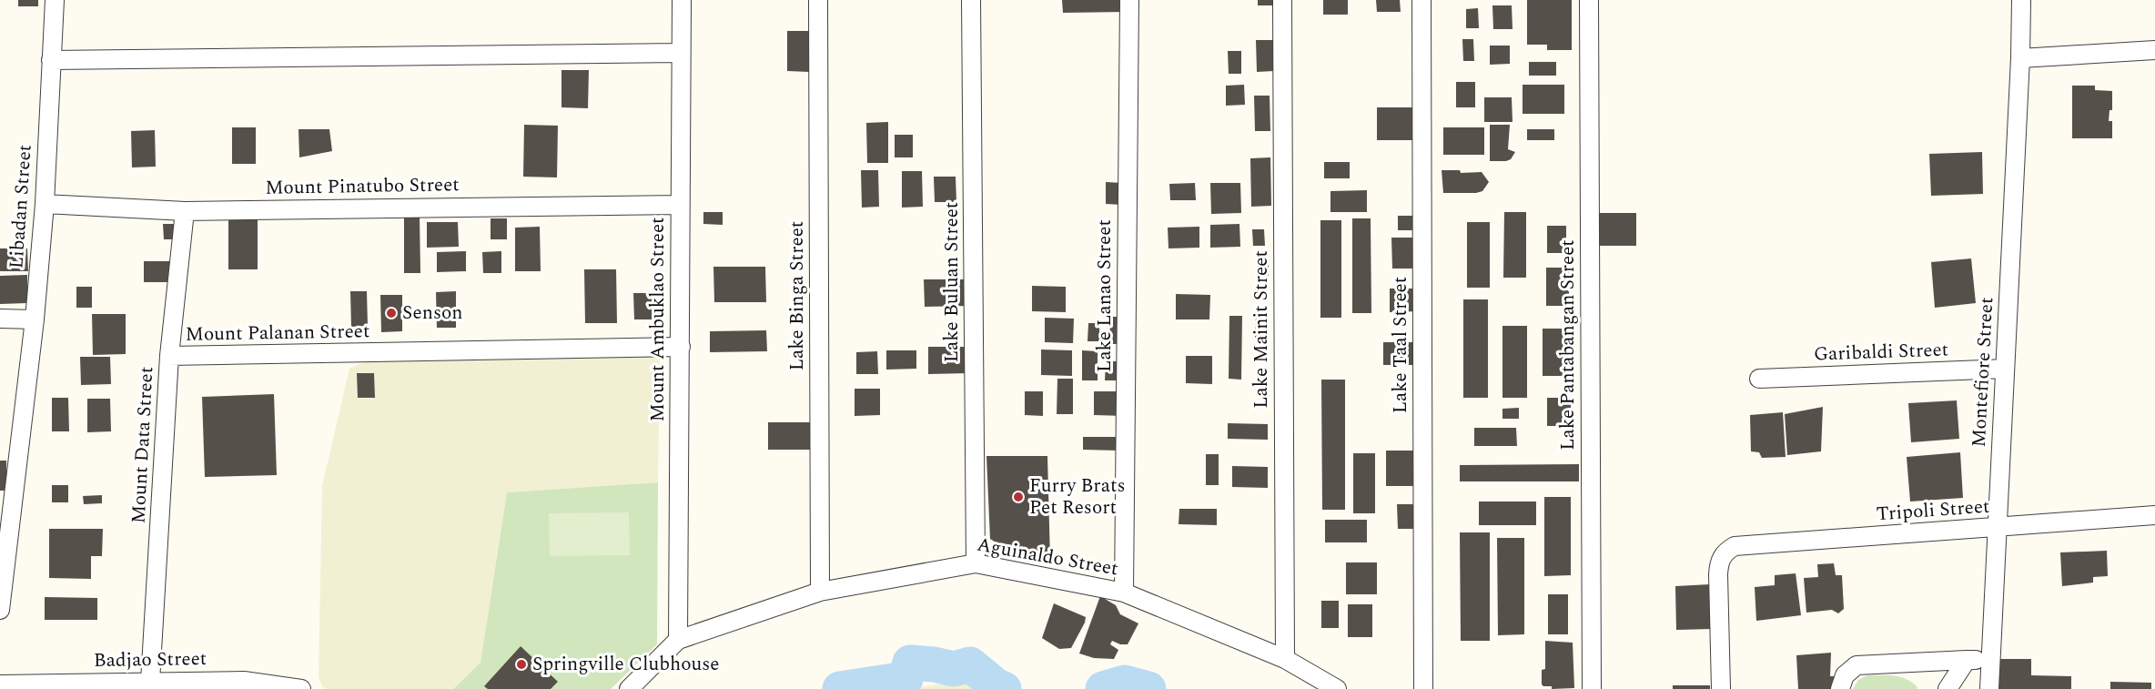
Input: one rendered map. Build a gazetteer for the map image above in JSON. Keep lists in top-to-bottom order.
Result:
{
  "streets": {
    "street": [
      "Mount Pinatubo Street",
      "Libadan Street",
      "Lake Buluan Street",
      "Lake Binga Street",
      "Lake Lanao Street",
      "Mount Ambuklao Street",
      "Lake Mainit Street",
      "Mount Palanan Street",
      "Lake Taal Street",
      "Lake Pantabangan Street",
      "Garibaldi Street",
      "Montefiore Street",
      "Mount Data Street",
      "Tripoli Street",
      "Aguinaldo Street",
      "Badjao Street"
    ]
  },
  "crossings": [
    ["Mount Pinatubo Street", "Libadan Street"],
    ["Mount Pinatubo Street", "Mount Ambuklao Street"],
    ["Mount Pinatubo Street", "Mount Data Street"],
    ["Lake Buluan Street", "Aguinaldo Street"],
    ["Lake Binga Street", "Aguinaldo Street"],
    ["Lake Lanao Street", "Aguinaldo Street"],
    ["Mount Ambuklao Street", "Mount Palanan Street"],
    ["Mount Ambuklao Street", "Aguinaldo Street"],
    ["Lake Mainit Street", "Aguinaldo Street"],
    ["Mount Palanan Street", "Mount Data Street"],
    ["Garibaldi Street", "Montefiore Street"],
    ["Montefiore Street", "Tripoli Street"],
    ["Mount Data Street", "Badjao Street"]
  ],
  "places": ["Senson", "Furry Brats Pet Resort", "Springville Clubhouse"]
}
